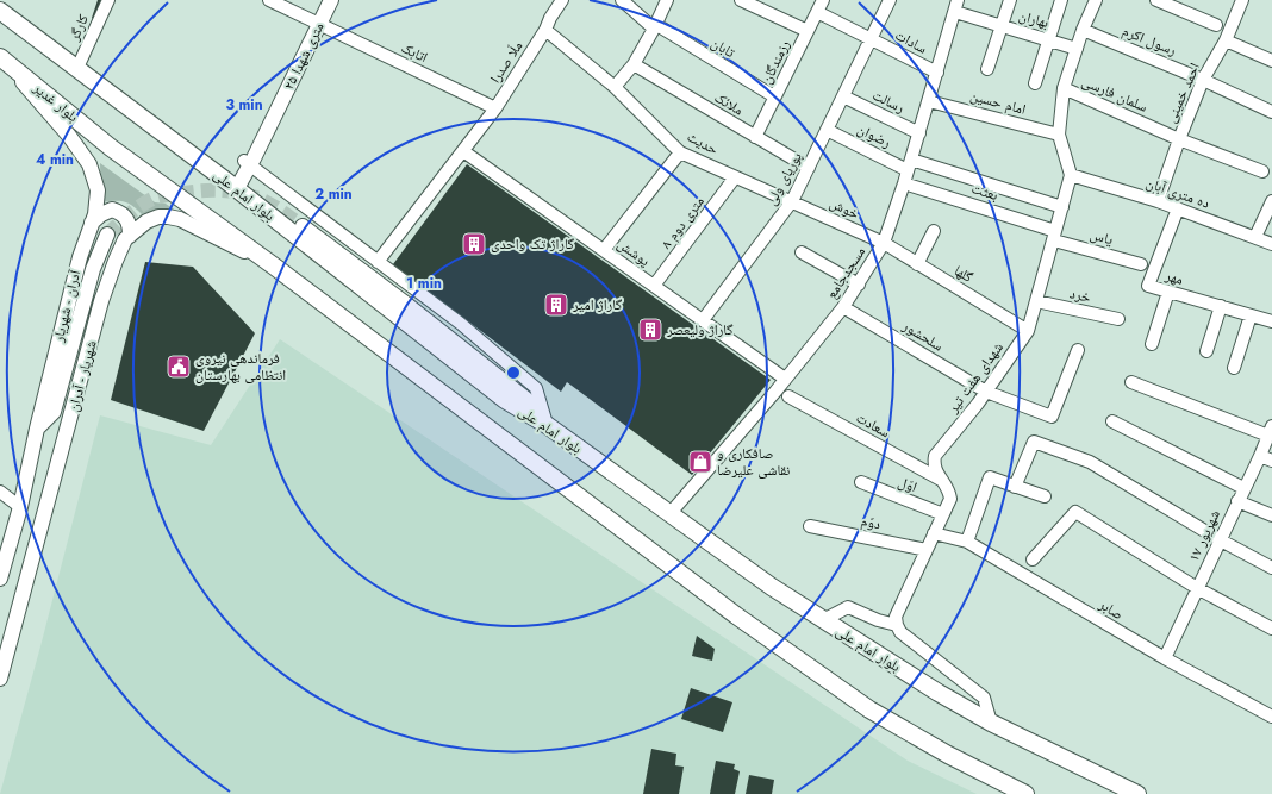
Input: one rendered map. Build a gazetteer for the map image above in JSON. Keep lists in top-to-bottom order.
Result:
{
  "streets": {
    "highway": ["بلوار غدیر", "بلوار امام علی"],
    "main road": ["۲۵ متری شهدا", "آدران - شهریار", "شهریار - آدران"],
    "street": [
      "بهاران",
      "کارگر",
      "رسول اکرم",
      "سادات",
      "تابان",
      "اتابک",
      "ملّا صدرا",
      "رزمندگان",
      "احمد خمینی",
      "سلمان فارسی",
      "رسالت",
      "امام حسین",
      "ملائک",
      "رضوان",
      "حدیث",
      "پوریای ولی",
      "بعثت",
      "ده متری آبان",
      "خوش",
      "۸ متری دوم",
      "یاس",
      "پوشش",
      "مسجدجامع",
      "گلها",
      "مهر",
      "خرد",
      "سلحشور",
      "شهدای هفت تیر",
      "سعادت",
      "اوّل",
      "دوّم",
      "۱۷ شهریور",
      "صابر"
    ]
  },
  "crossings": [
    ["بهاران", "مسجدجامع"],
    ["کارگر", "بلوار امام علی"],
    ["رسول اکرم", "احمد خمینی"],
    ["سادات", "رزمندگان"],
    ["سادات", "پوریای ولی"],
    ["سادات", "مسجدجامع"],
    ["تابان", "رزمندگان"],
    ["اتابک", "۲۵ متری شهدا"],
    ["اتابک", "ملّا صدرا"],
    ["۲۵ متری شهدا", "بلوار امام علی"],
    ["ملّا صدرا", "پوشش"],
    ["رزمندگان", "ملائک"],
    ["احمد خمینی", "سلمان فارسی"],
    ["احمد خمینی", "ده متری آبان"],
    ["رسالت", "پوریای ولی"],
    ["رسالت", "مسجدجامع"],
    ["بلوار غدیر", "آدران - شهریار"],
    ["بلوار غدیر", "شهریار - آدران"],
    ["امام حسین", "مسجدجامع"],
    ["ملائک", "پوریای ولی"],
    ["رضوان", "پوریای ولی"],
    ["رضوان", "مسجدجامع"],
    ["رضوان", "شهدای هفت تیر"],
    ["حدیث", "پوریای ولی"],
    ["حدیث", "خوش"],
    ["حدیث", "۸ متری دوم"],
    ["پوریای ولی", "خوش"],
    ["پوریای ولی", "پوشش"],
    ["بعثت", "یاس"],
    ["بعثت", "مسجدجامع"],
    ["بعثت", "شهدای هفت تیر"],
    ["ده متری آبان", "مهر"],
    ["ده متری آبان", "شهدای هفت تیر"],
    ["بلوار امام علی", "مسجدجامع"],
    ["خوش", "مسجدجامع"],
    ["خوش", "گلها"],
    ["۸ متری دوم", "پوشش"],
    ["یاس", "شهدای هفت تیر"],
    ["پوشش", "مسجدجامع"],
    ["مسجدجامع", "گلها"],
    ["مسجدجامع", "سلحشور"],
    ["گلها", "شهدای هفت تیر"],
    ["خرد", "شهدای هفت تیر"],
    ["سلحشور", "شهدای هفت تیر"],
    ["شهدای هفت تیر", "سعادت"],
    ["شهدای هفت تیر", "اوّل"],
    ["شهدای هفت تیر", "دوّم"],
    ["شهدای هفت تیر", "صابر"],
    ["۱۷ شهریور", "صابر"]
  ],
  "places": {
    "building": ["گاراژ تک واحدی", "گاراژ امیر", "گاراژ ولیعصر"],
    "public building": ["فرماندهی نیروی انتظامی بهارستان"],
    "shop": ["صافکاری و نقاشی عليرضا"]
  },
  "rings": [
    "3 min",
    "4 min",
    "2 min",
    "1 min"
  ]
}
